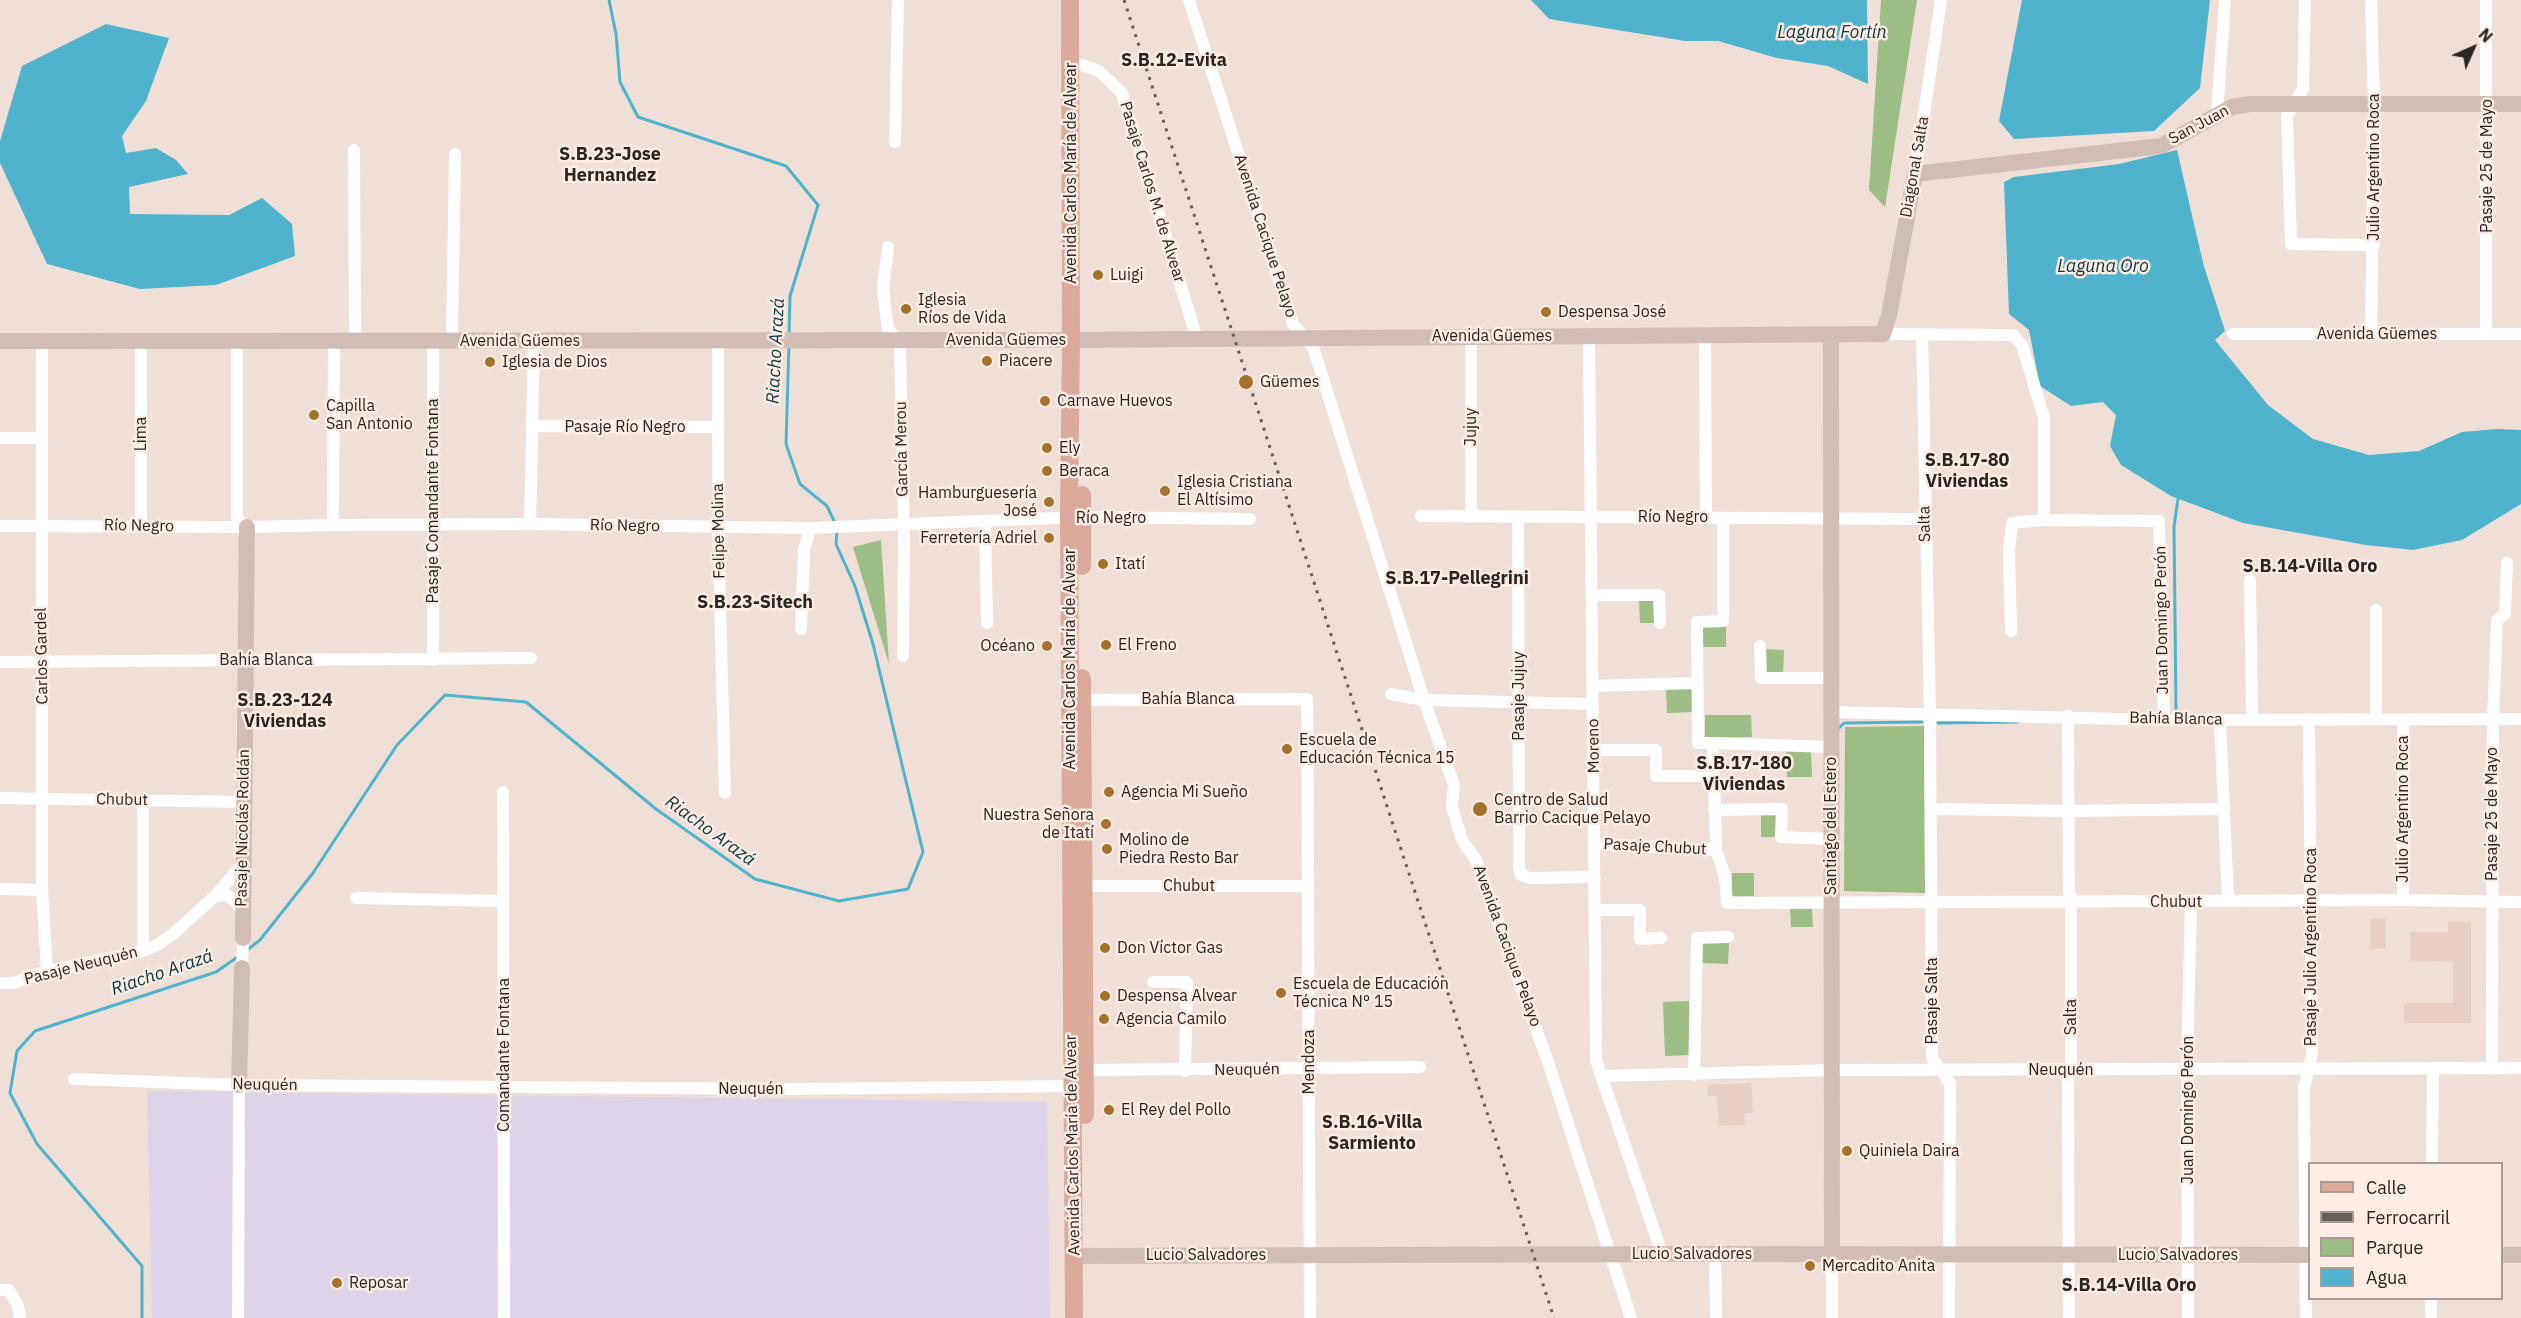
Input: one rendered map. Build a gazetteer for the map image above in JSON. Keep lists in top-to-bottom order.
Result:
{
  "streets": {
    "main road": ["Avenida Carlos María de Alvear"],
    "street": [
      "San Juan",
      "Pasaje 25 de Mayo",
      "Diagonal Salta",
      "Julio Argentino Roca",
      "Pasaje Carlos M. de Alvear",
      "Avenida Cacique Pelayo",
      "Avenida Güemes",
      "Pasaje Río Negro",
      "Jujuy",
      "Lima",
      "García Merou",
      "Pasaje Comandante Fontana",
      "Río Negro",
      "Salta",
      "Felipe Molina",
      "Juan Domingo Perón",
      "Carlos Gardel",
      "Bahía Blanca",
      "Pasaje Jujuy",
      "Moreno",
      "Chubut",
      "Santiago del Estero",
      "Pasaje Nicolás Roldán",
      "Pasaje Chubut",
      "Pasaje Julio Argentino Roca",
      "Pasaje Neuquén",
      "Pasaje Salta",
      "Comandante Fontana",
      "Mendoza",
      "Neuquén",
      "Lucio Salvadores"
    ]
  },
  "crossings": [
    ["San Juan", "Pasaje 25 de Mayo"],
    ["San Juan", "Diagonal Salta"],
    ["San Juan", "Julio Argentino Roca"],
    ["Pasaje 25 de Mayo", "Avenida Güemes"],
    ["Pasaje 25 de Mayo", "Bahía Blanca"],
    ["Pasaje 25 de Mayo", "Chubut"],
    ["Pasaje 25 de Mayo", "Neuquén"],
    ["Diagonal Salta", "Avenida Güemes"],
    ["Julio Argentino Roca", "Avenida Güemes"],
    ["Julio Argentino Roca", "Bahía Blanca"],
    ["Julio Argentino Roca", "Chubut"],
    ["Avenida Carlos María de Alvear", "Pasaje Carlos M. de Alvear"],
    ["Avenida Carlos María de Alvear", "Avenida Güemes"],
    ["Avenida Carlos María de Alvear", "Río Negro"],
    ["Avenida Carlos María de Alvear", "Bahía Blanca"],
    ["Avenida Carlos María de Alvear", "Chubut"],
    ["Avenida Carlos María de Alvear", "Neuquén"],
    ["Avenida Carlos María de Alvear", "Lucio Salvadores"],
    ["Pasaje Carlos M. de Alvear", "Avenida Güemes"],
    ["Avenida Cacique Pelayo", "Avenida Güemes"],
    ["Avenida Cacique Pelayo", "Lucio Salvadores"],
    ["Avenida Güemes", "Jujuy"],
    ["Avenida Güemes", "Lima"],
    ["Avenida Güemes", "García Merou"],
    ["Avenida Güemes", "Pasaje Comandante Fontana"],
    ["Avenida Güemes", "Salta"],
    ["Avenida Güemes", "Felipe Molina"],
    ["Avenida Güemes", "Juan Domingo Perón"],
    ["Avenida Güemes", "Carlos Gardel"],
    ["Avenida Güemes", "Moreno"],
    ["Avenida Güemes", "Santiago del Estero"],
    ["Avenida Güemes", "Pasaje Nicolás Roldán"],
    ["Pasaje Río Negro", "Felipe Molina"],
    ["Jujuy", "Río Negro"],
    ["Lima", "Río Negro"],
    ["García Merou", "Río Negro"],
    ["Pasaje Comandante Fontana", "Río Negro"],
    ["Pasaje Comandante Fontana", "Bahía Blanca"],
    ["Río Negro", "Salta"],
    ["Río Negro", "Felipe Molina"],
    ["Río Negro", "Carlos Gardel"],
    ["Río Negro", "Pasaje Jujuy"],
    ["Río Negro", "Moreno"],
    ["Río Negro", "Santiago del Estero"],
    ["Río Negro", "Pasaje Nicolás Roldán"],
    ["Salta", "Bahía Blanca"],
    ["Salta", "Chubut"],
    ["Salta", "Pasaje Salta"],
    ["Salta", "Neuquén"],
    ["Salta", "Lucio Salvadores"],
    ["Juan Domingo Perón", "Bahía Blanca"],
    ["Juan Domingo Perón", "Chubut"],
    ["Juan Domingo Perón", "Neuquén"],
    ["Juan Domingo Perón", "Lucio Salvadores"],
    ["Carlos Gardel", "Bahía Blanca"],
    ["Carlos Gardel", "Chubut"],
    ["Carlos Gardel", "Pasaje Neuquén"],
    ["Bahía Blanca", "Santiago del Estero"],
    ["Bahía Blanca", "Pasaje Nicolás Roldán"],
    ["Bahía Blanca", "Pasaje Julio Argentino Roca"],
    ["Bahía Blanca", "Pasaje Salta"],
    ["Bahía Blanca", "Mendoza"],
    ["Pasaje Jujuy", "Pasaje Chubut"],
    ["Moreno", "Pasaje Chubut"],
    ["Moreno", "Neuquén"],
    ["Moreno", "Lucio Salvadores"],
    ["Chubut", "Santiago del Estero"],
    ["Chubut", "Pasaje Nicolás Roldán"],
    ["Chubut", "Pasaje Chubut"],
    ["Chubut", "Pasaje Julio Argentino Roca"],
    ["Chubut", "Pasaje Salta"],
    ["Chubut", "Mendoza"],
    ["Santiago del Estero", "Neuquén"],
    ["Santiago del Estero", "Lucio Salvadores"],
    ["Pasaje Nicolás Roldán", "Pasaje Neuquén"],
    ["Pasaje Nicolás Roldán", "Neuquén"],
    ["Pasaje Julio Argentino Roca", "Neuquén"],
    ["Pasaje Julio Argentino Roca", "Lucio Salvadores"],
    ["Pasaje Salta", "Neuquén"],
    ["Pasaje Salta", "Lucio Salvadores"],
    ["Comandante Fontana", "Neuquén"],
    ["Mendoza", "Neuquén"],
    ["Mendoza", "Lucio Salvadores"]
  ],
  "districts": [
    "S.B.12-Evita",
    "S.B.23-Jose Hernandez",
    "S.B.17-80 Viviendas",
    "S.B.14-Villa Oro",
    "S.B.17-Pellegrini",
    "S.B.23-Sitech",
    "S.B.23-124 Viviendas",
    "S.B.17-180 Viviendas",
    "S.B.16-Villa Sarmiento",
    "S.B.14-Villa Oro"
  ],
  "water": ["Laguna Fortín", "Laguna Oro", "Riacho Arazá"],
  "places": [
    "Luigi",
    "Iglesia Ríos de Vida",
    "Despensa José",
    "Piacere",
    "Iglesia de Dios",
    "Güemes",
    "Carnave Huevos",
    "Capilla San Antonio",
    "Ely",
    "Beraca",
    "Iglesia Cristiana El Altísimo",
    "Hamburguesería José",
    "Ferretería Adriel",
    "Itatí",
    "El Freno",
    "Océano",
    "Escuela de Educación Técnica 15",
    "Agencia Mi Sueño",
    "Centro de Salud Barrio Cacique Pelayo",
    "Nuestra Señora de Itatí",
    "Molino de Piedra Resto Bar",
    "Don Víctor Gas",
    "Escuela de Educación Técnica N° 15",
    "Despensa Alvear",
    "Agencia Camilo",
    "El Rey del Pollo",
    "Quiniela Daira",
    "Mercadito Anita",
    "Reposar"
  ],
  "legend": [
    "Calle",
    "Ferrocarril",
    "Parque",
    "Agua"
  ],
  "north": "top right"
}
